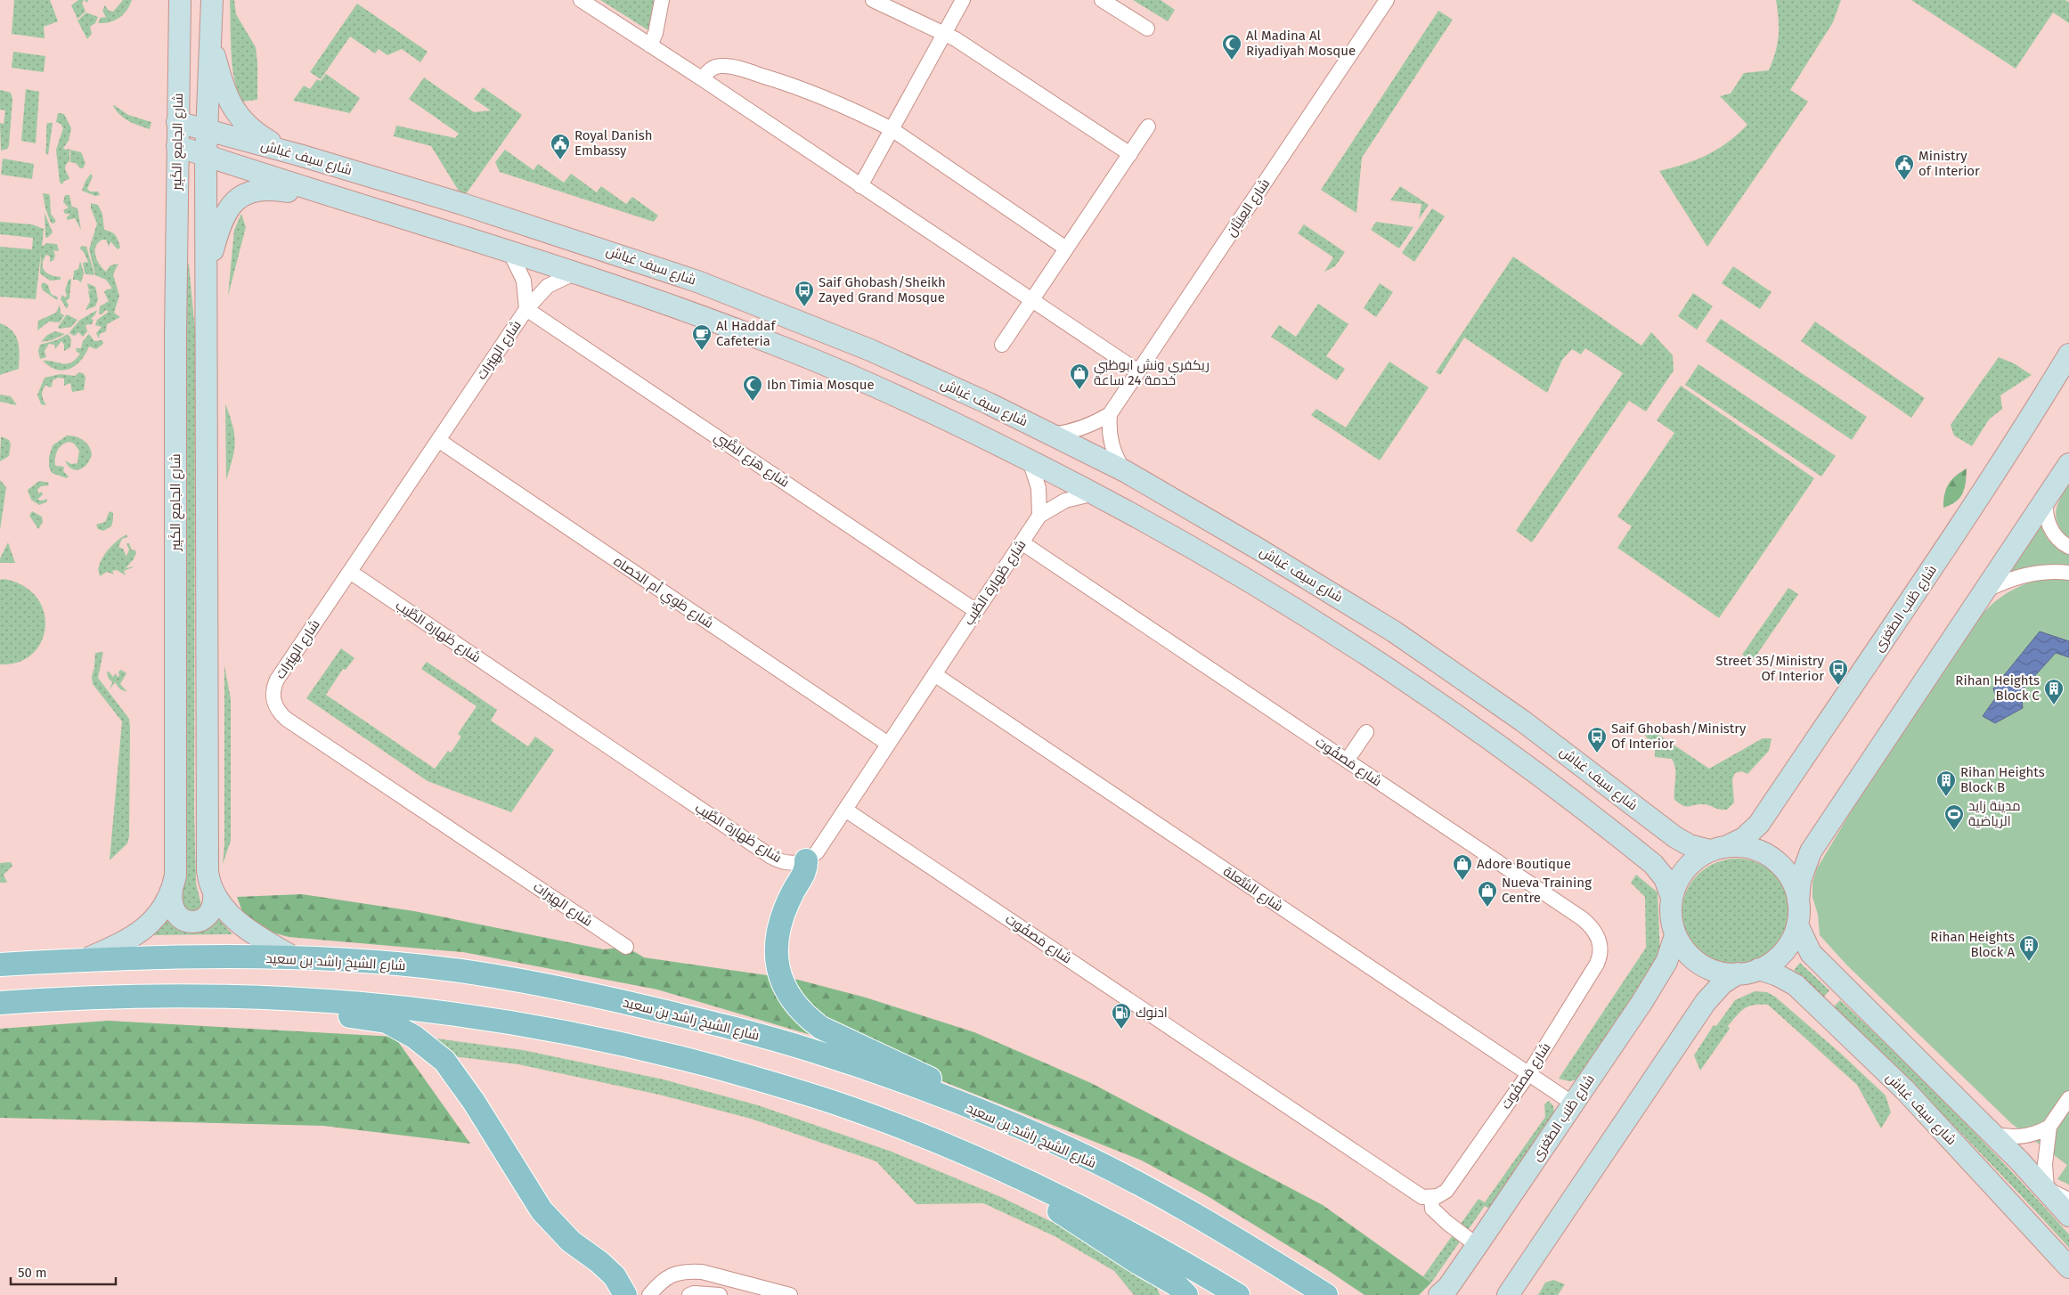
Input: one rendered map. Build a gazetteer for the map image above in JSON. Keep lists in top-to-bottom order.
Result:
{
  "streets": {
    "main road": ["شارع الشيخ راشد بن سعيد"],
    "street": [
      "شارع الجامِع الكَبِير",
      "شارع سيف غباش",
      "شارع العِبَيَّان",
      "شارع الهِيَرات",
      "شارع هَزع الظَّبِي",
      "شارع ظَهارة الطِّيب",
      "شارع طَوِي أم الحَصاه",
      "شارع طُنب الصُّغرَى",
      "شارع مَصفُوت",
      "شارع الشُّعلة"
    ]
  },
  "crossings": [
    ["شارع الجامِع الكَبِير", "شارع سيف غباش"],
    ["شارع الجامِع الكَبِير", "شارع الشيخ راشد بن سعيد"],
    ["شارع سيف غباش", "شارع العِبَيَّان"],
    ["شارع سيف غباش", "شارع طُنب الصُّغرَى"],
    ["شارع الهِيَرات", "شارع هَزع الظَّبِي"],
    ["شارع الهِيَرات", "شارع ظَهارة الطِّيب"],
    ["شارع الهِيَرات", "شارع طَوِي أم الحَصاه"],
    ["شارع هَزع الظَّبِي", "شارع ظَهارة الطِّيب"],
    ["شارع ظَهارة الطِّيب", "شارع طَوِي أم الحَصاه"],
    ["شارع ظَهارة الطِّيب", "شارع مَصفُوت"],
    ["شارع ظَهارة الطِّيب", "شارع الشُّعلة"],
    ["شارع طُنب الصُّغرَى", "شارع الشُّعلة"],
    ["شارع مَصفُوت", "شارع الشُّعلة"]
  ],
  "places": {
    "mosque": ["Al Madina Al Riyadiyah Mosque", "Ibn Timia Mosque"],
    "public building": ["Royal Danish Embassy", "Ministry of Interior"],
    "bus stop": ["Saif Ghobash/Sheikh Zayed Grand Mosque", "Street 35/Ministry Of Interior", "Saif Ghobash/Ministry Of Interior"],
    "cafe": ["Al Haddaf Cafeteria"],
    "shop": ["ريكفري ونش ابوظبي خدمة 24 ساعة", "Adore Boutique", "Nueva Training Centre"],
    "building": ["Rihan Heights Block C", "Rihan Heights Block B", "Rihan Heights Block A"],
    "sports": ["مدينة زايد الرياضية"],
    "fuel station": ["ادنوك"]
  },
  "scale_bar": "50 m"
}
